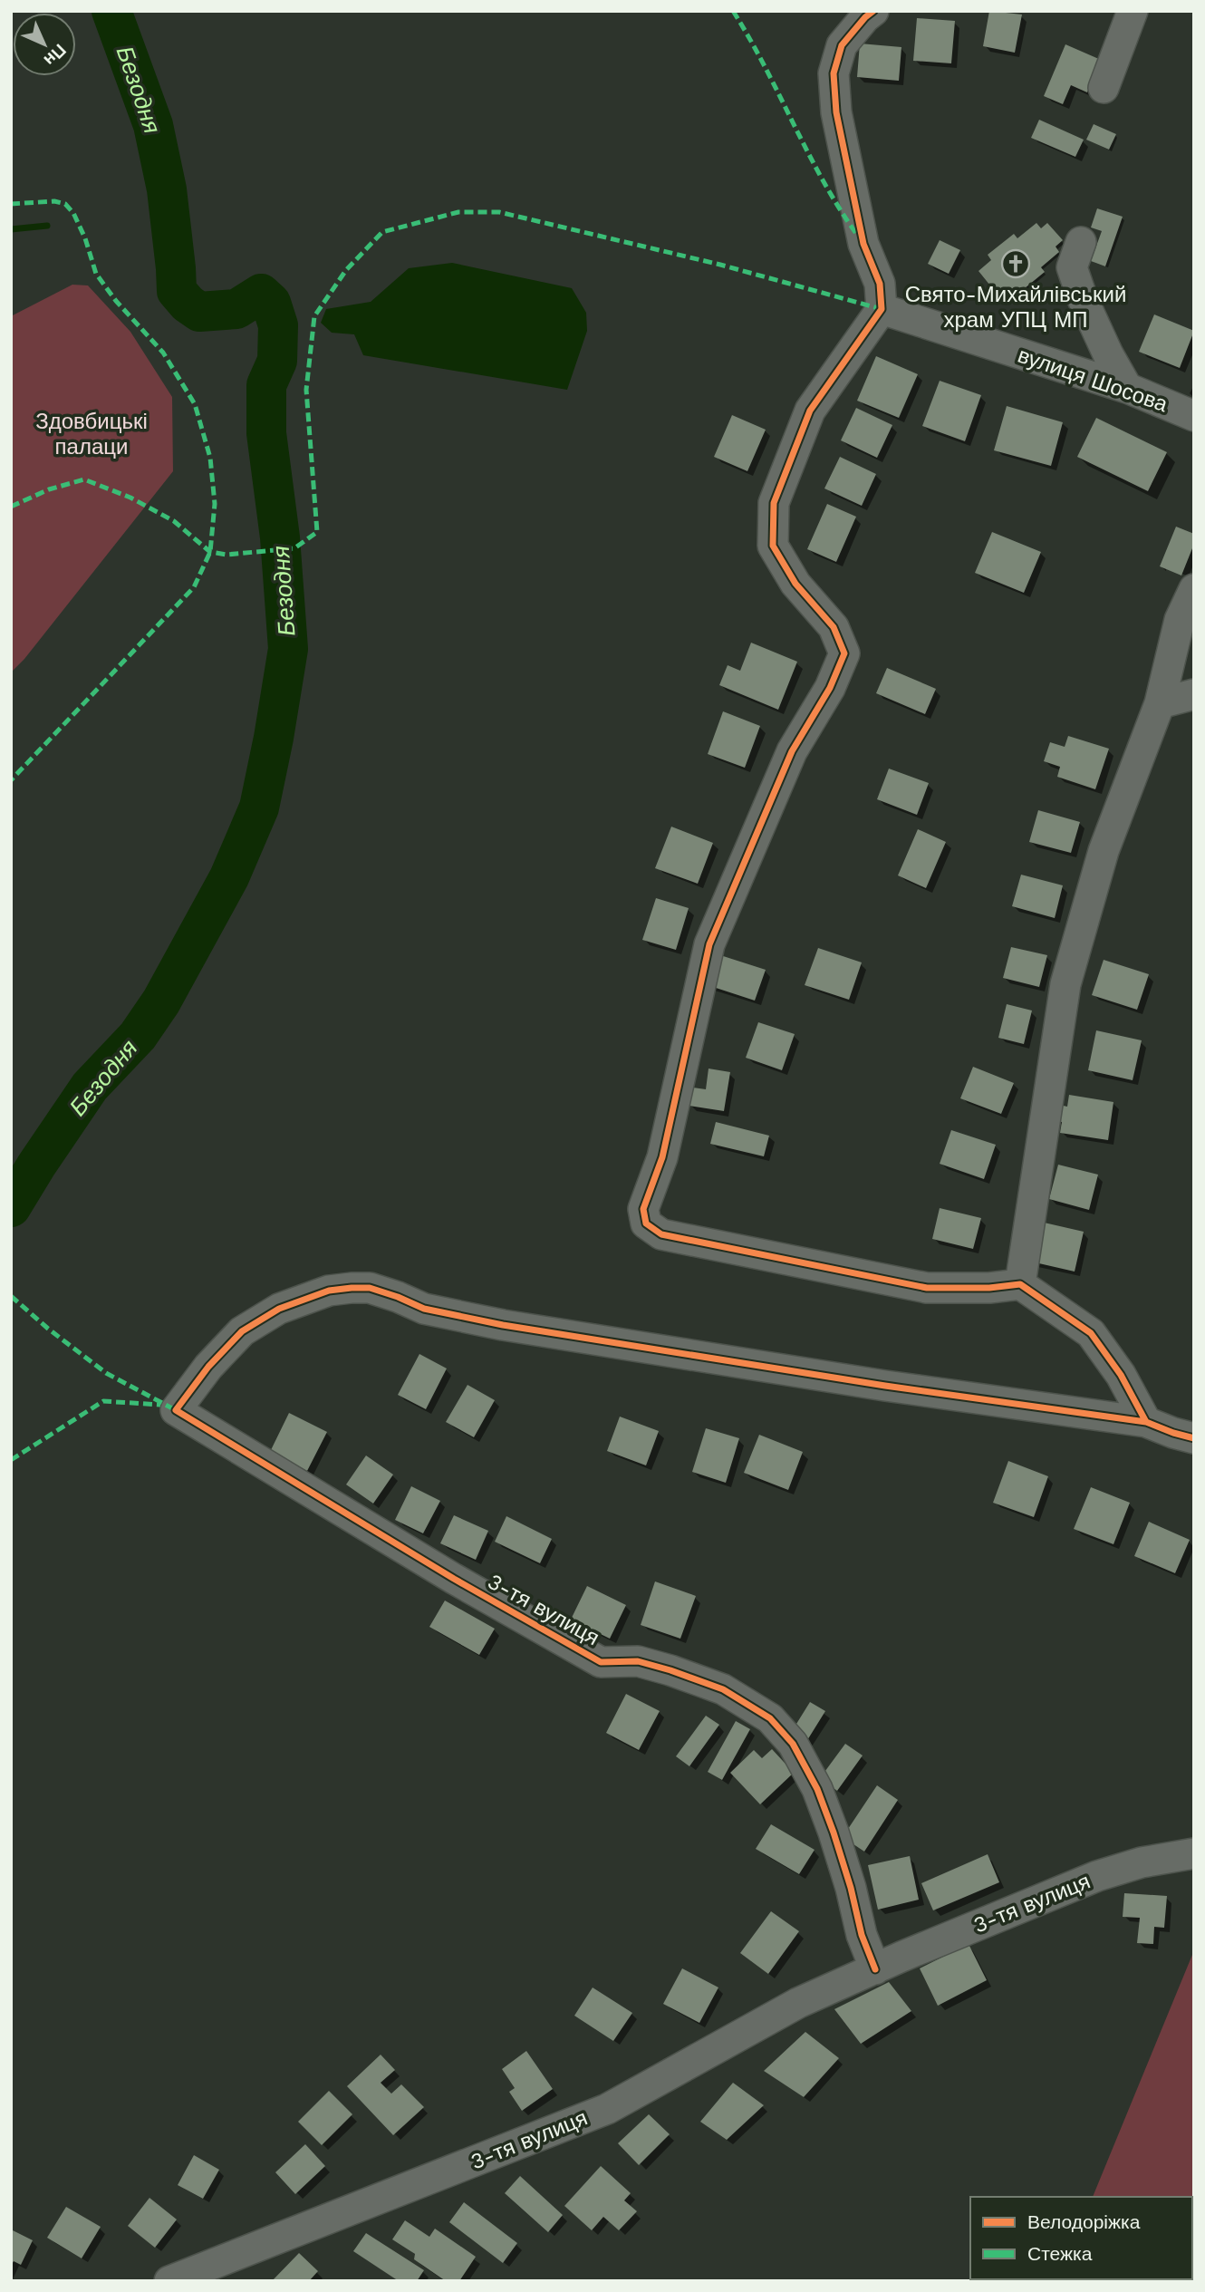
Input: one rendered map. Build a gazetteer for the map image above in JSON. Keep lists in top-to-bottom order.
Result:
{
  "streets": {
    "street": ["вулиця Шосова", "3-тя вулиця"]
  },
  "water": ["Безодня"],
  "parks": ["Здовбицькі палаци"],
  "places": {
    "church": ["Свято-Михайлівський храм УПЦ МП"]
  },
  "legend": ["Велодоріжка", "Стежка"],
  "north": "bottom right"
}
